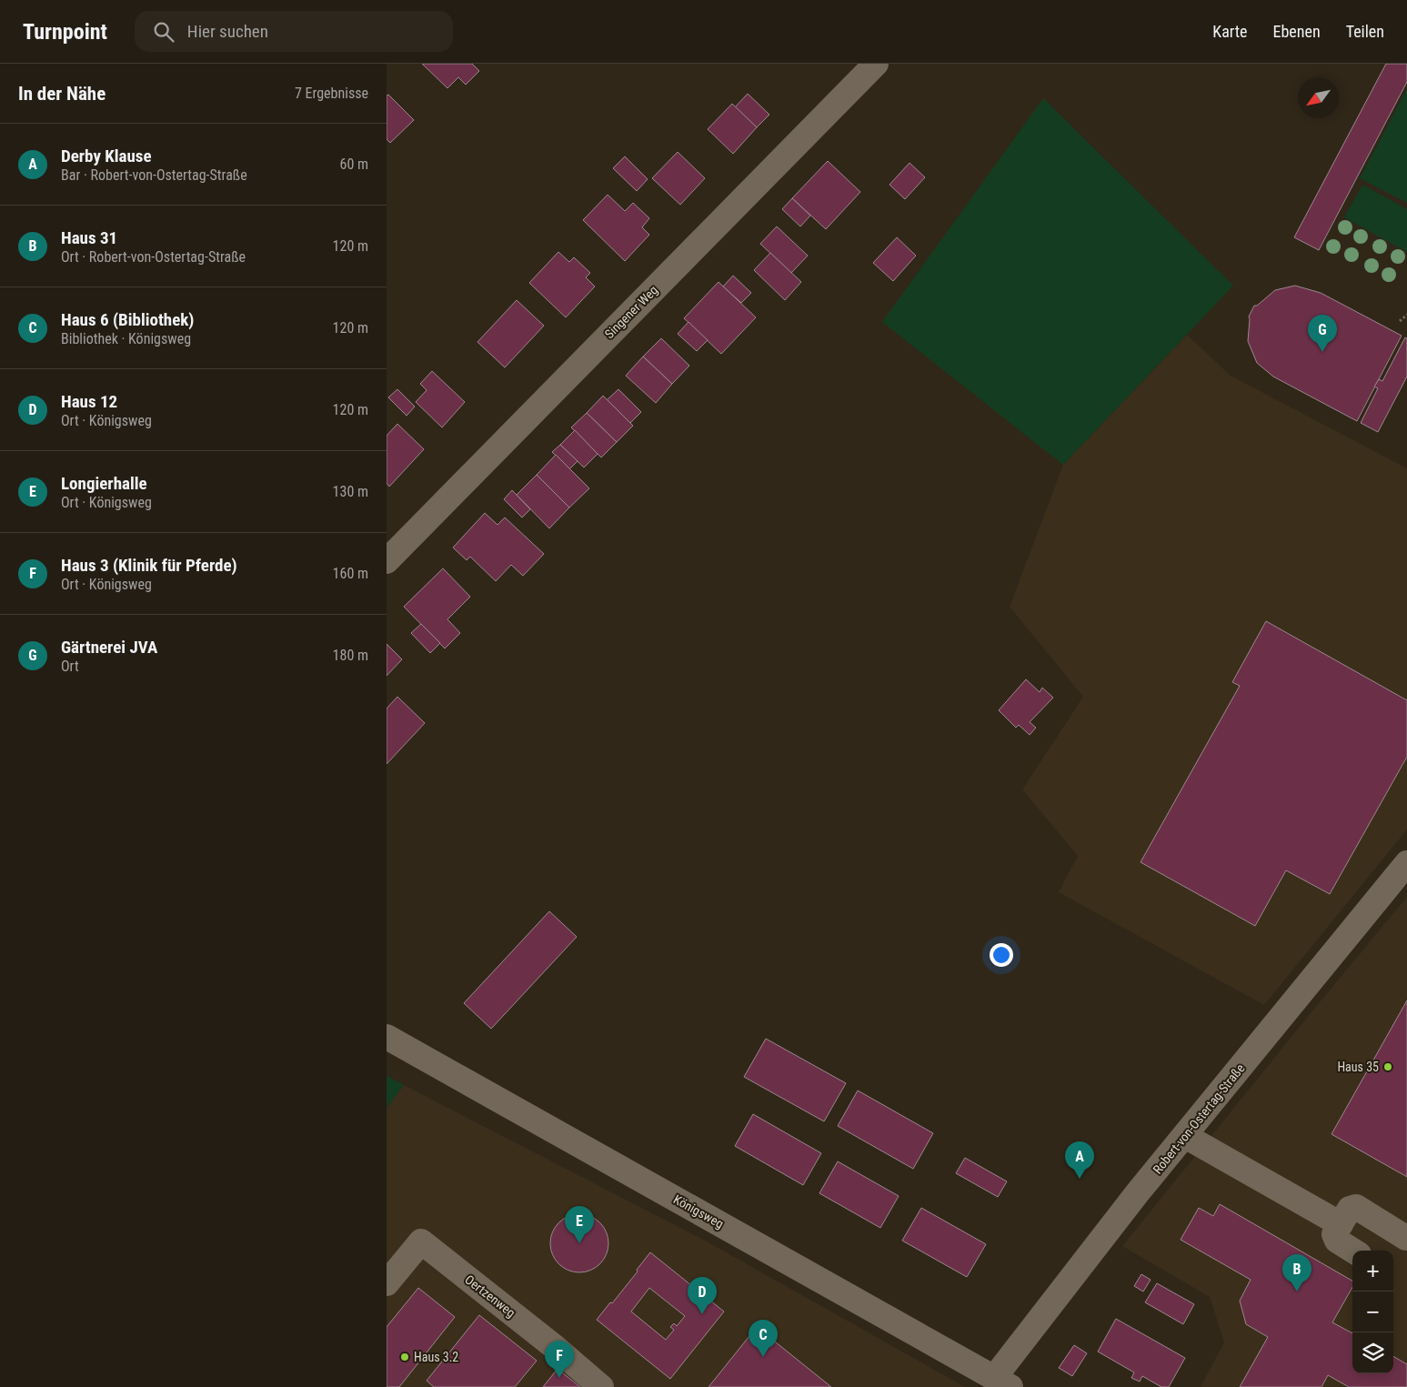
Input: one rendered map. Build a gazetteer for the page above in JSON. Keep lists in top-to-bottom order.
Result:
{
  "streets": {
    "street": [
      "Singener Weg",
      "Robert-von-Ostertag-Straße",
      "Königsweg",
      "Oertzenweg"
    ]
  },
  "crossings": [
    ["Robert-von-Ostertag-Straße", "Königsweg"]
  ],
  "places": ["Haus 35", "Haus 3.2"],
  "north": "bottom left",
  "page": {
    "header": "Turnpoint",
    "search": "Hier suchen",
    "nav": ["Karte", "Ebenen", "Teilen"],
    "heading": ["In der Nähe", "7 Ergebnisse"],
    "list": [
      {
        "mark": "A",
        "name": "Derby Klause",
        "note": "Bar · Robert-von-Ostertag-Straße",
        "value": "60 m"
      },
      {
        "mark": "B",
        "name": "Haus 31",
        "note": "Ort · Robert-von-Ostertag-Straße",
        "value": "120 m"
      },
      {
        "mark": "C",
        "name": "Haus 6 (Bibliothek)",
        "note": "Bibliothek · Königsweg",
        "value": "120 m"
      },
      {
        "mark": "D",
        "name": "Haus 12",
        "note": "Ort · Königsweg",
        "value": "120 m"
      },
      {
        "mark": "E",
        "name": "Longierhalle",
        "note": "Ort · Königsweg",
        "value": "130 m"
      },
      {
        "mark": "F",
        "name": "Haus 3 (Klinik für Pferde)",
        "note": "Ort · Königsweg",
        "value": "160 m"
      },
      {
        "mark": "G",
        "name": "Gärtnerei JVA",
        "note": "Ort",
        "value": "180 m"
      }
    ],
    "pins": [
      "G",
      "A",
      "E",
      "B",
      "D",
      "C",
      "F"
    ],
    "map_buttons": ["+", "−"]
  }
}
